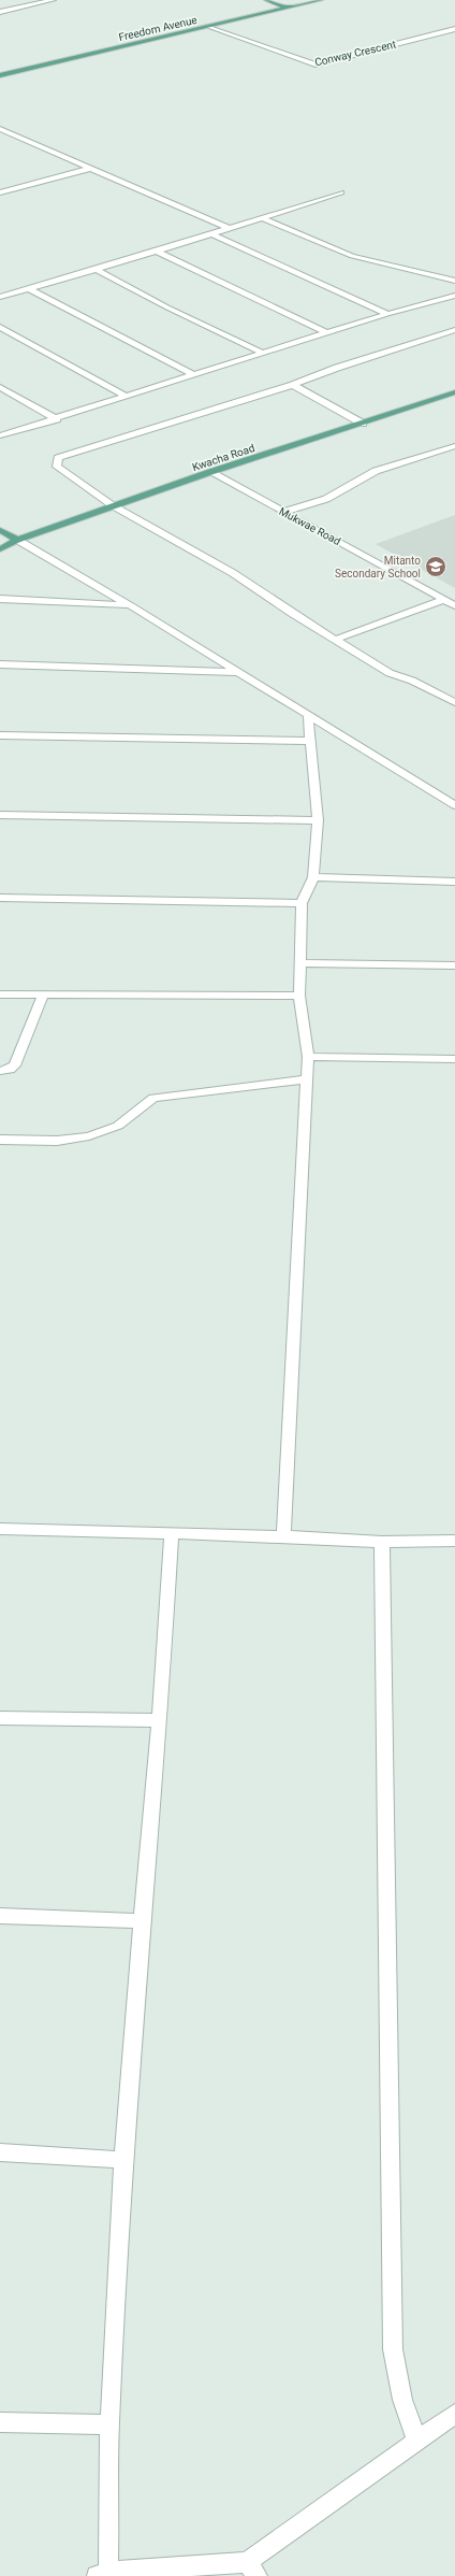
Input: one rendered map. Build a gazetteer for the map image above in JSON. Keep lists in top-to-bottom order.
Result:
{
  "streets": {
    "main road": ["Freedom Avenue", "Kwacha Road"],
    "street": ["Conway Crescent", "Mukwae Road"]
  },
  "crossings": [
    ["Freedom Avenue", "Conway Crescent"],
    ["Kwacha Road", "Mukwae Road"]
  ],
  "places": {
    "school or university": ["Mitanto Secondary School"]
  }
}
